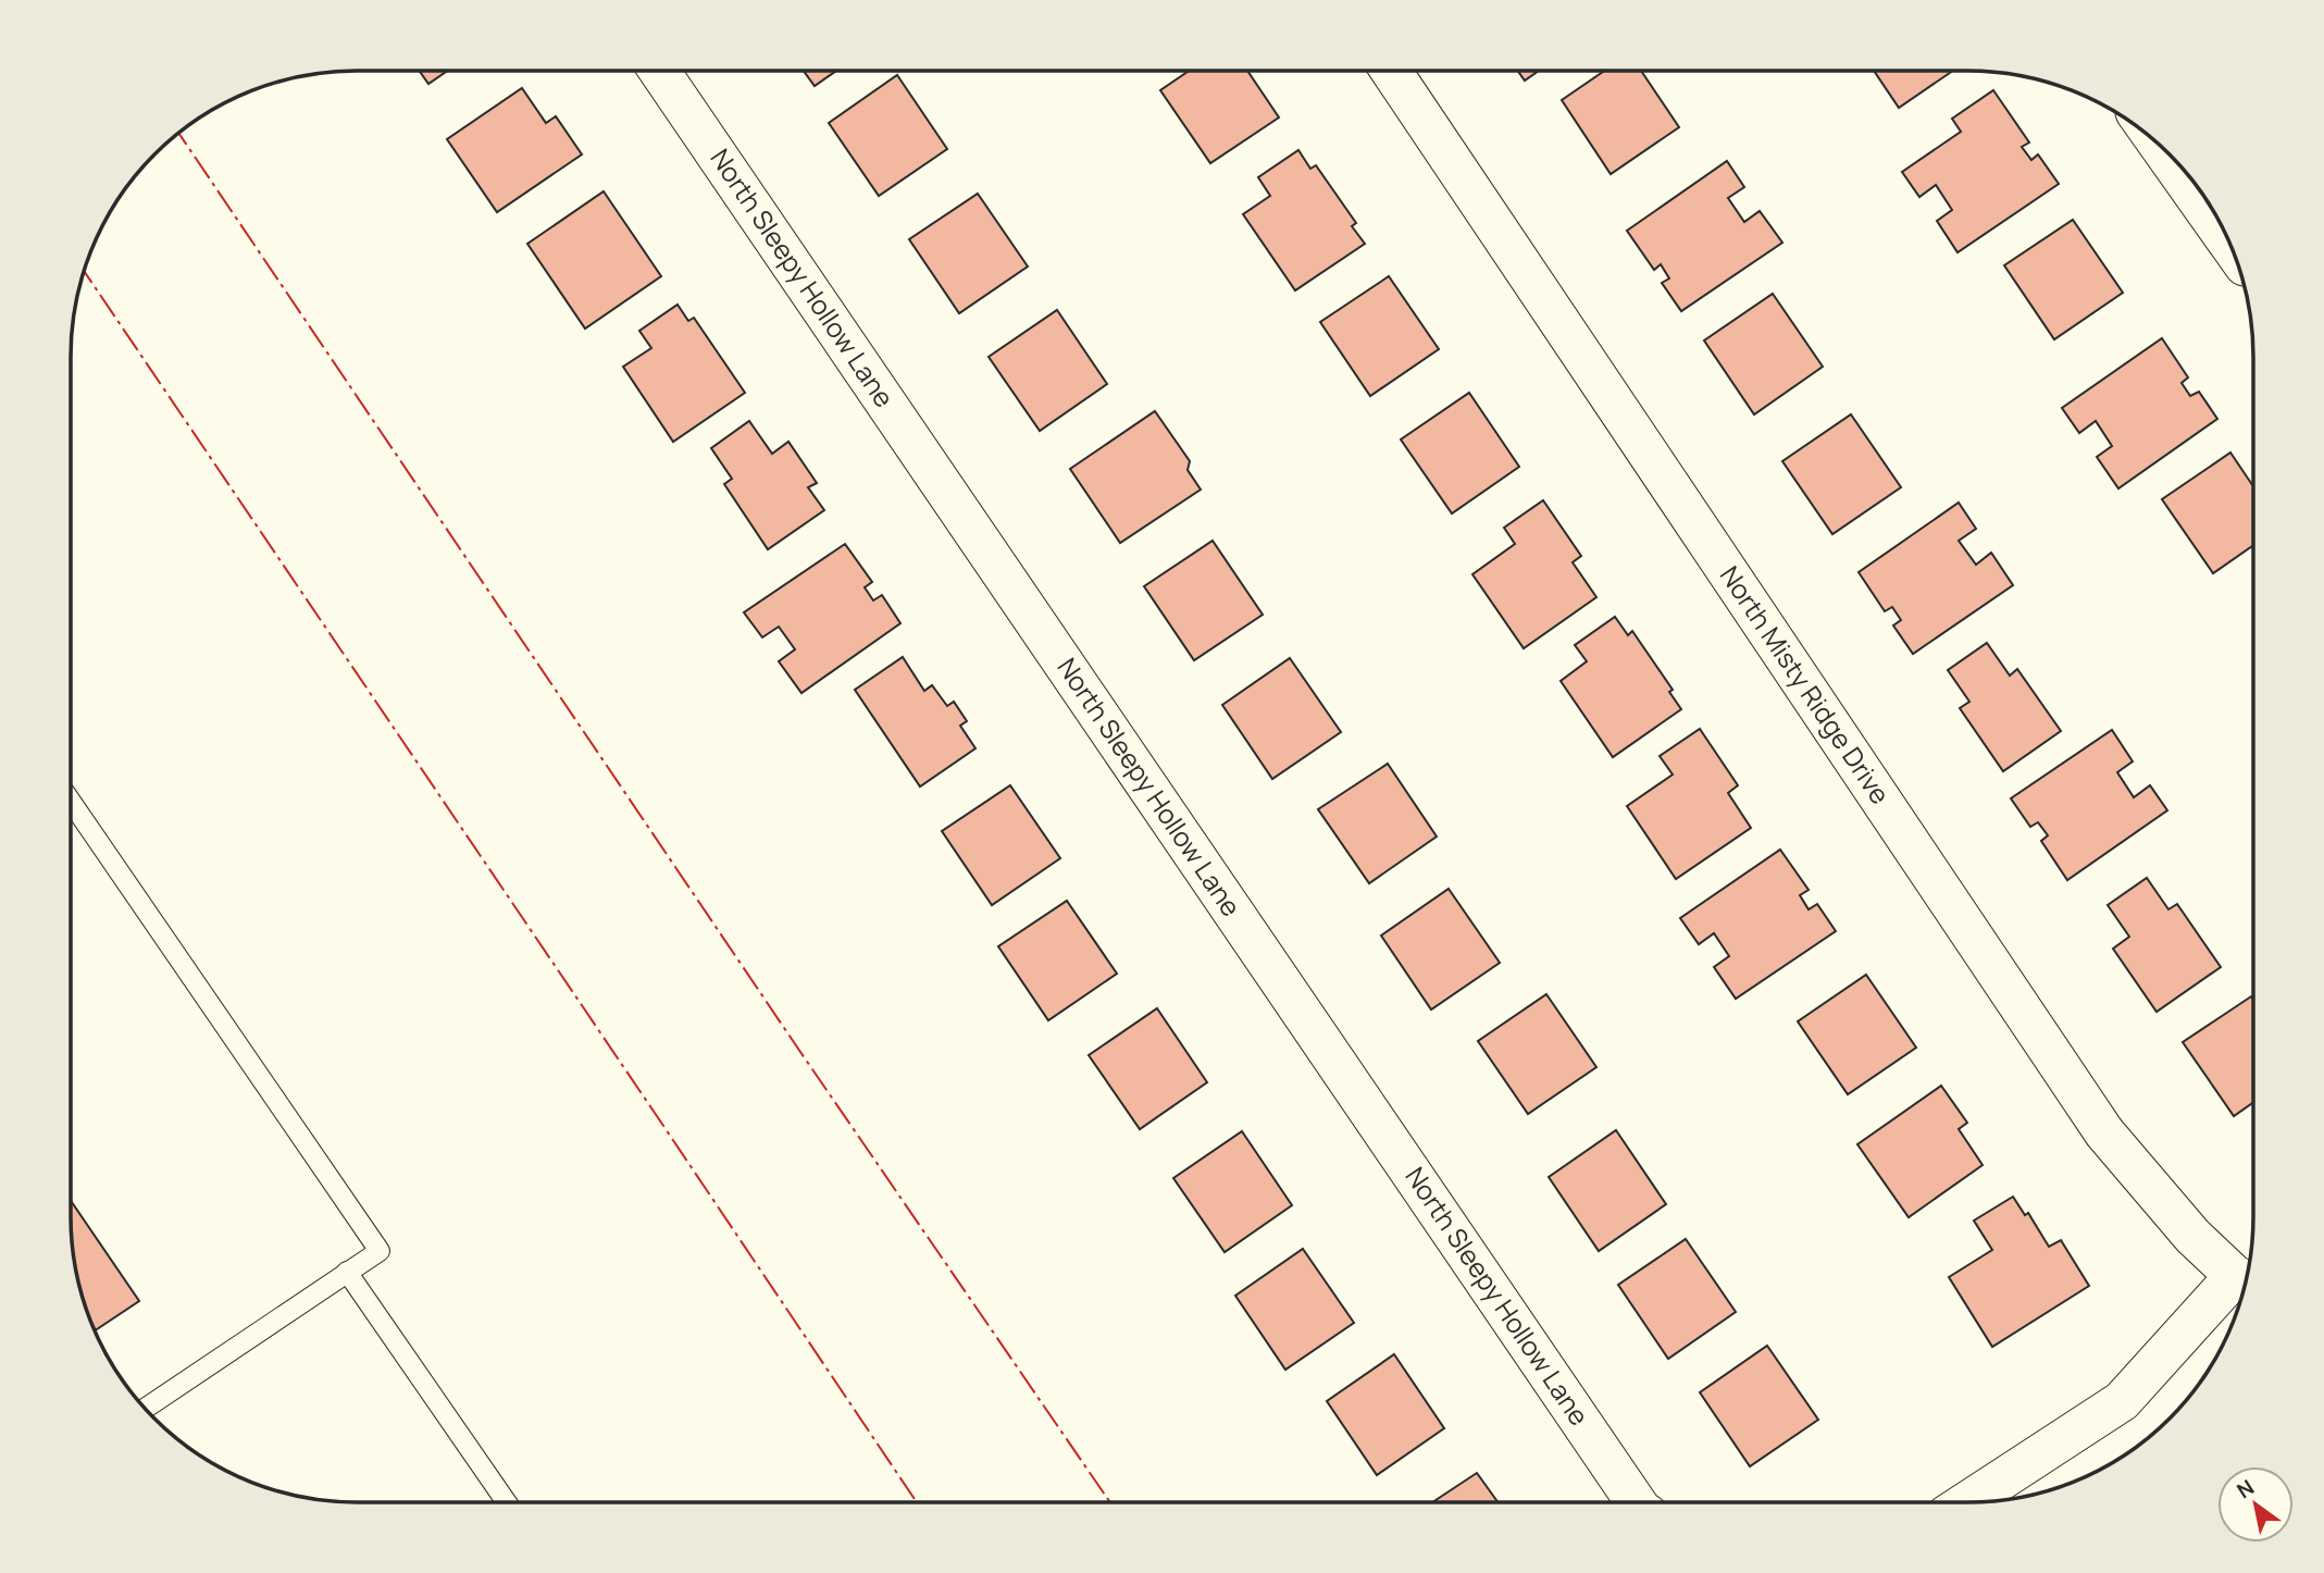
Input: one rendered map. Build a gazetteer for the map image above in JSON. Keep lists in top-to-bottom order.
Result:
{
  "streets": {
    "street": ["North Sleepy Hollow Lane", "North Misty Ridge Drive"]
  },
  "north": "top left"
}
